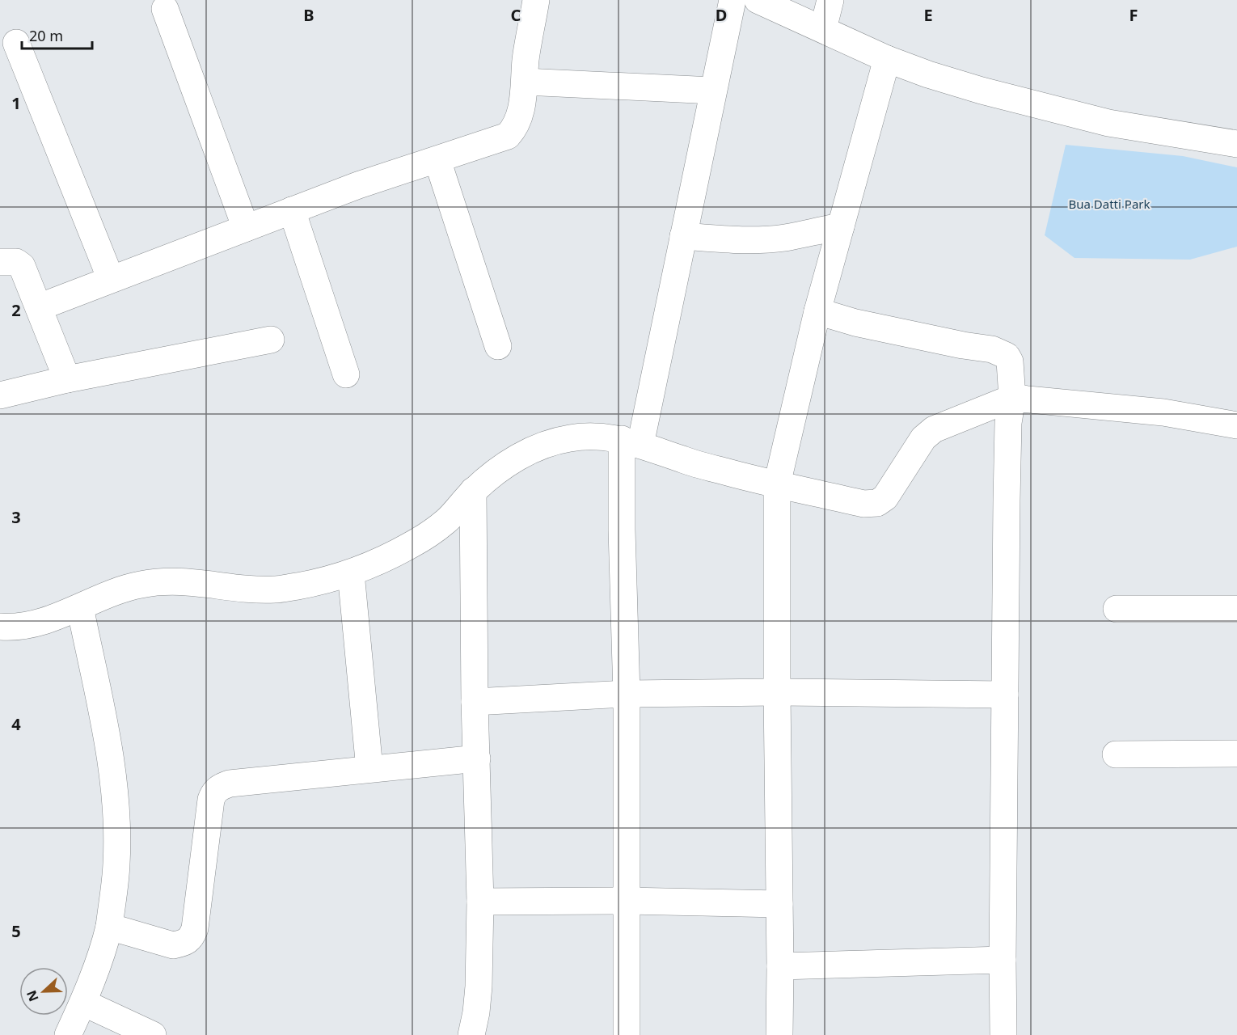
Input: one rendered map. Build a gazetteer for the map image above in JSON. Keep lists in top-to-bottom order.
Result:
{
  "parks": ["Bua Datti Park"],
  "scale_bar": "20 m",
  "north": "left",
  "grid": {
    "columns": [
      "B",
      "C",
      "D",
      "E",
      "F"
    ],
    "rows": [
      "1",
      "2",
      "3",
      "4",
      "5"
    ]
  }
}
